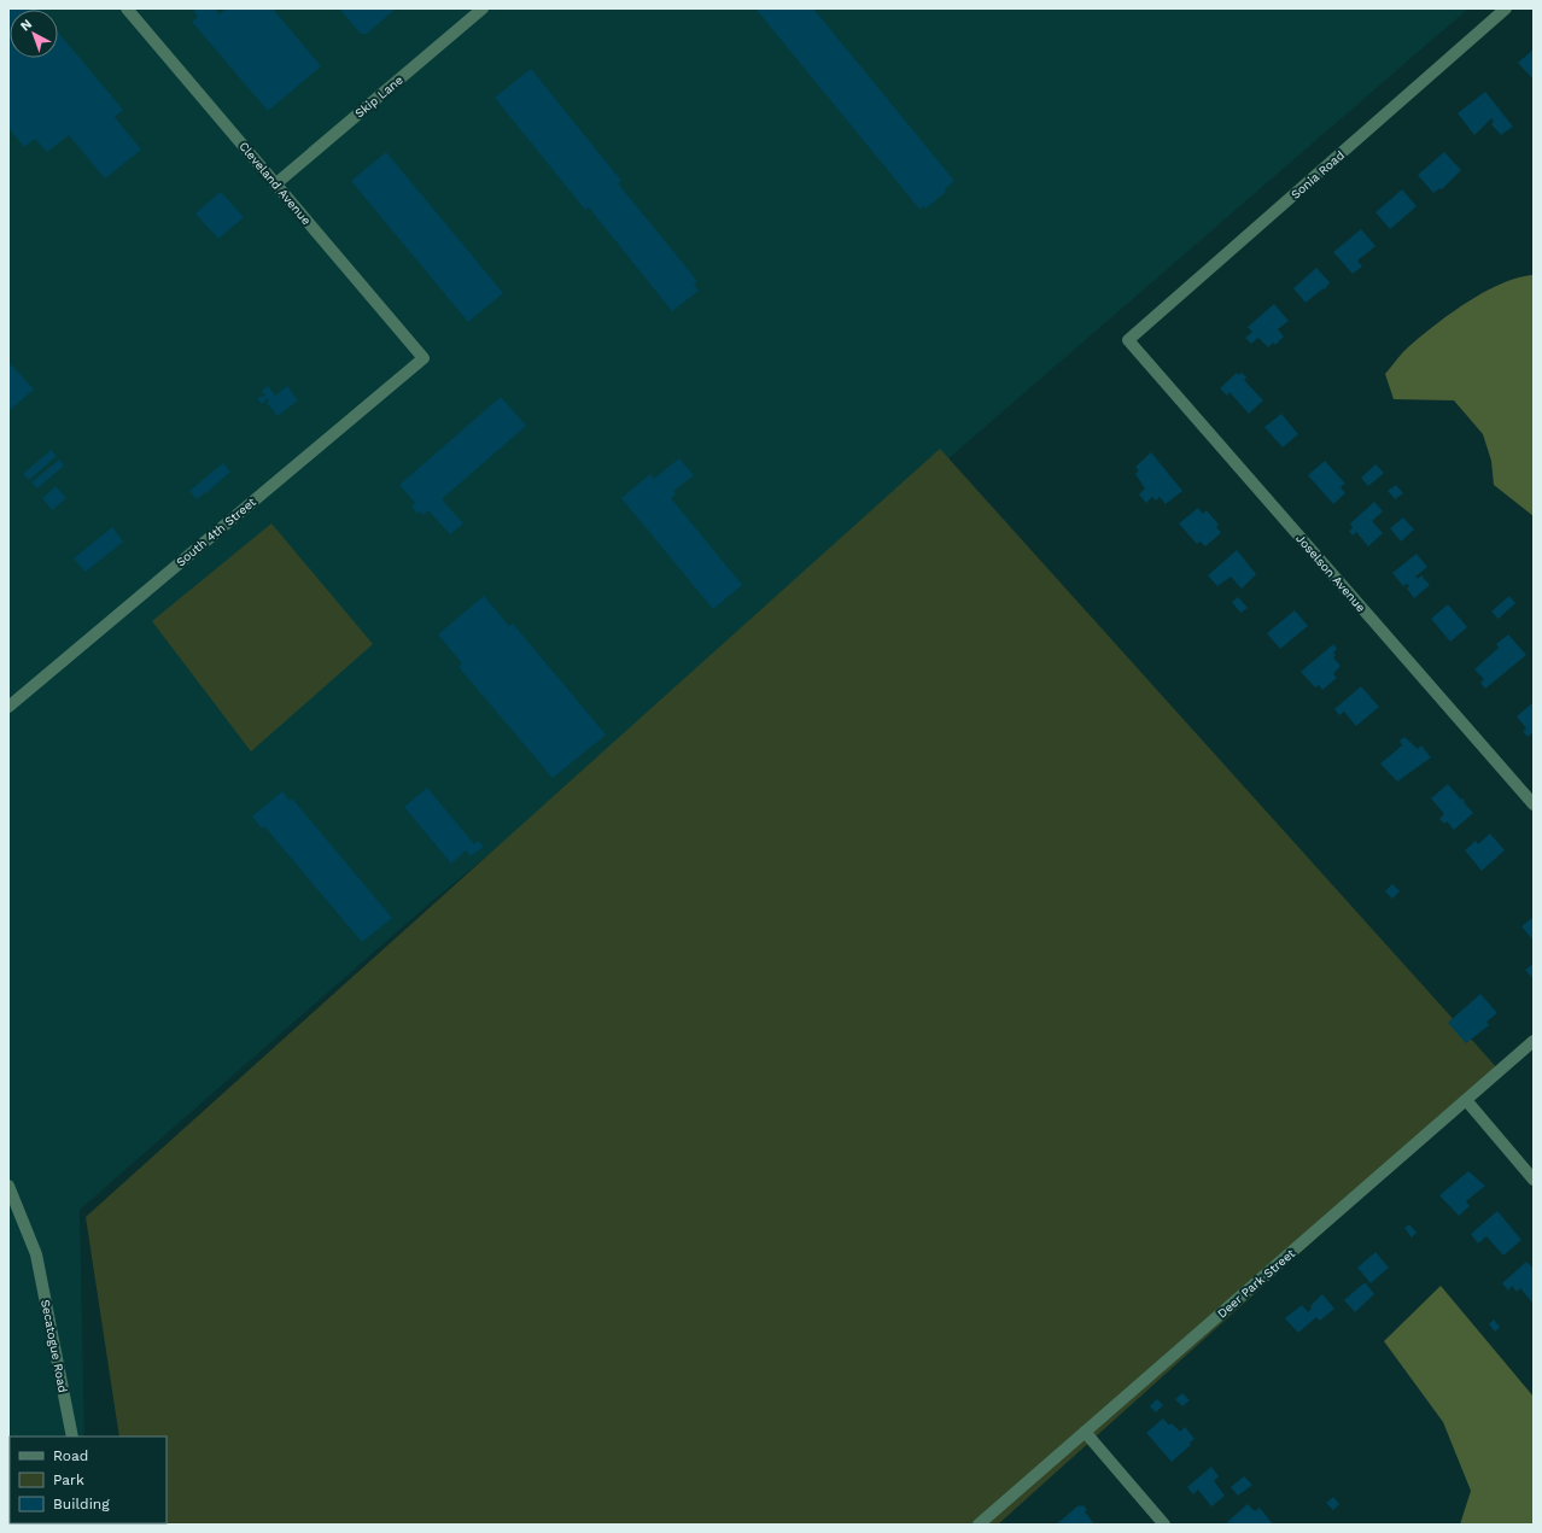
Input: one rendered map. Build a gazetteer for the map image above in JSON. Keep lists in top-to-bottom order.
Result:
{
  "streets": {
    "street": [
      "Skip Lane",
      "Sonia Road",
      "Cleveland Avenue",
      "South 4th Street",
      "Joselson Avenue",
      "Deer Park Street",
      "Secatogue Road"
    ]
  },
  "crossings": [
    ["Skip Lane", "Cleveland Avenue"],
    ["Sonia Road", "Joselson Avenue"],
    ["Cleveland Avenue", "South 4th Street"]
  ],
  "legend": ["Road", "Park", "Building"],
  "north": "top left"
}
